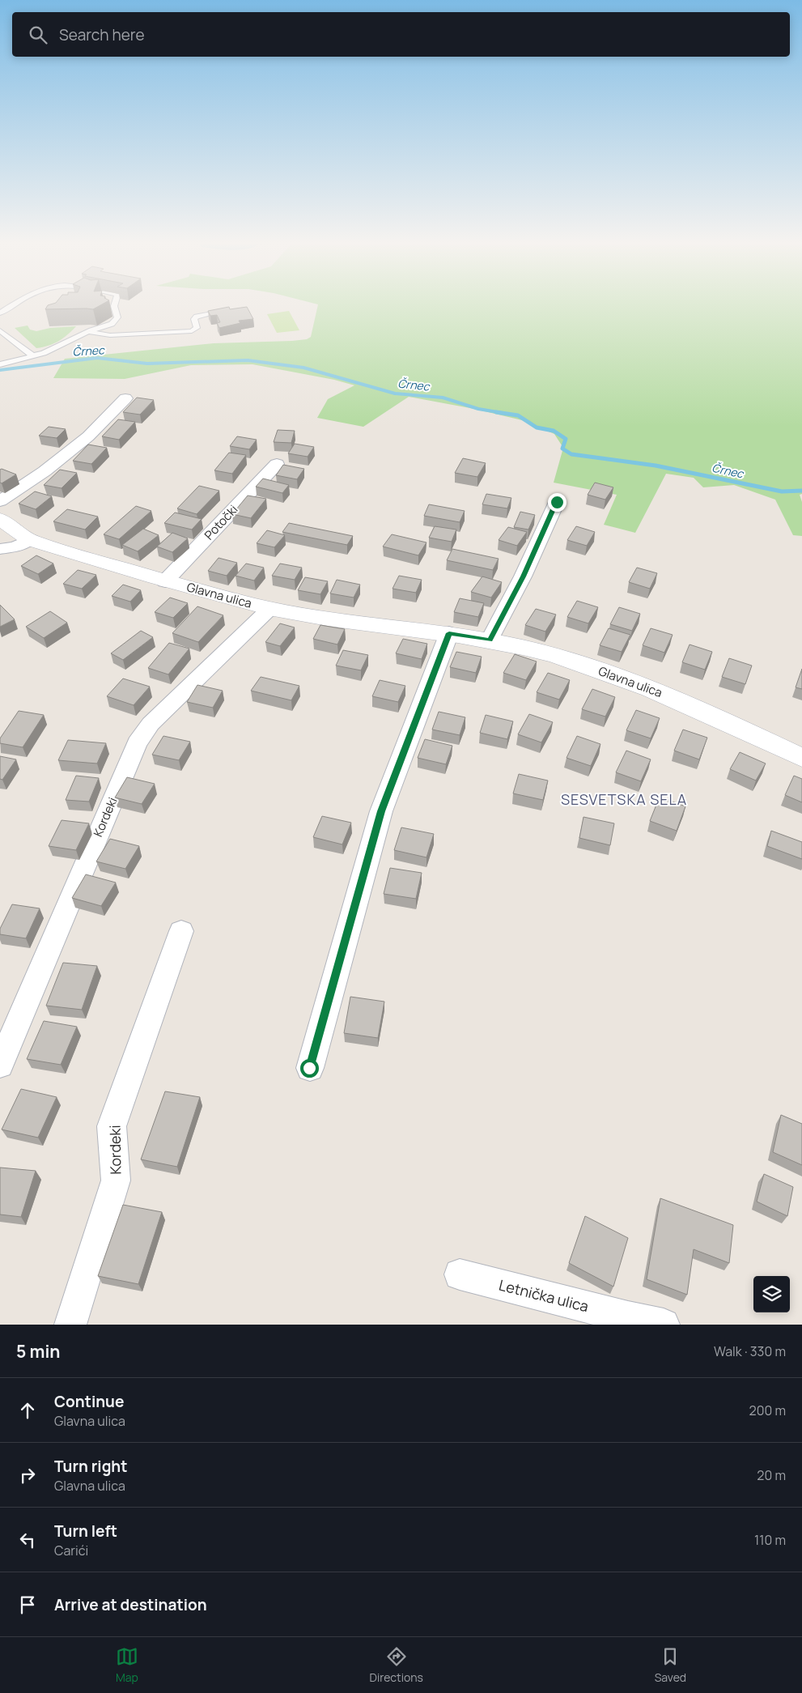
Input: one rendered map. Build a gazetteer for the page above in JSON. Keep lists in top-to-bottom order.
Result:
{
  "streets": {
    "street": [
      "Potočki",
      "Glavna ulica",
      "Kordeki",
      "Letnička ulica"
    ]
  },
  "crossings": [
    ["Potočki", "Glavna ulica"],
    ["Glavna ulica", "Kordeki"]
  ],
  "districts": ["SESVETSKA SELA"],
  "water": ["Črnec"],
  "page": {
    "search": "Search here",
    "heading": ["5 min", "Walk · 330 m"],
    "list": [
      ["Continue", "Glavna ulica", "200 m"],
      ["Turn right", "Glavna ulica", "20 m"],
      ["Turn left", "Carići", "110 m"],
      "Arrive at destination"
    ],
    "nav": ["Map", "Directions", "Saved"]
  }
}
